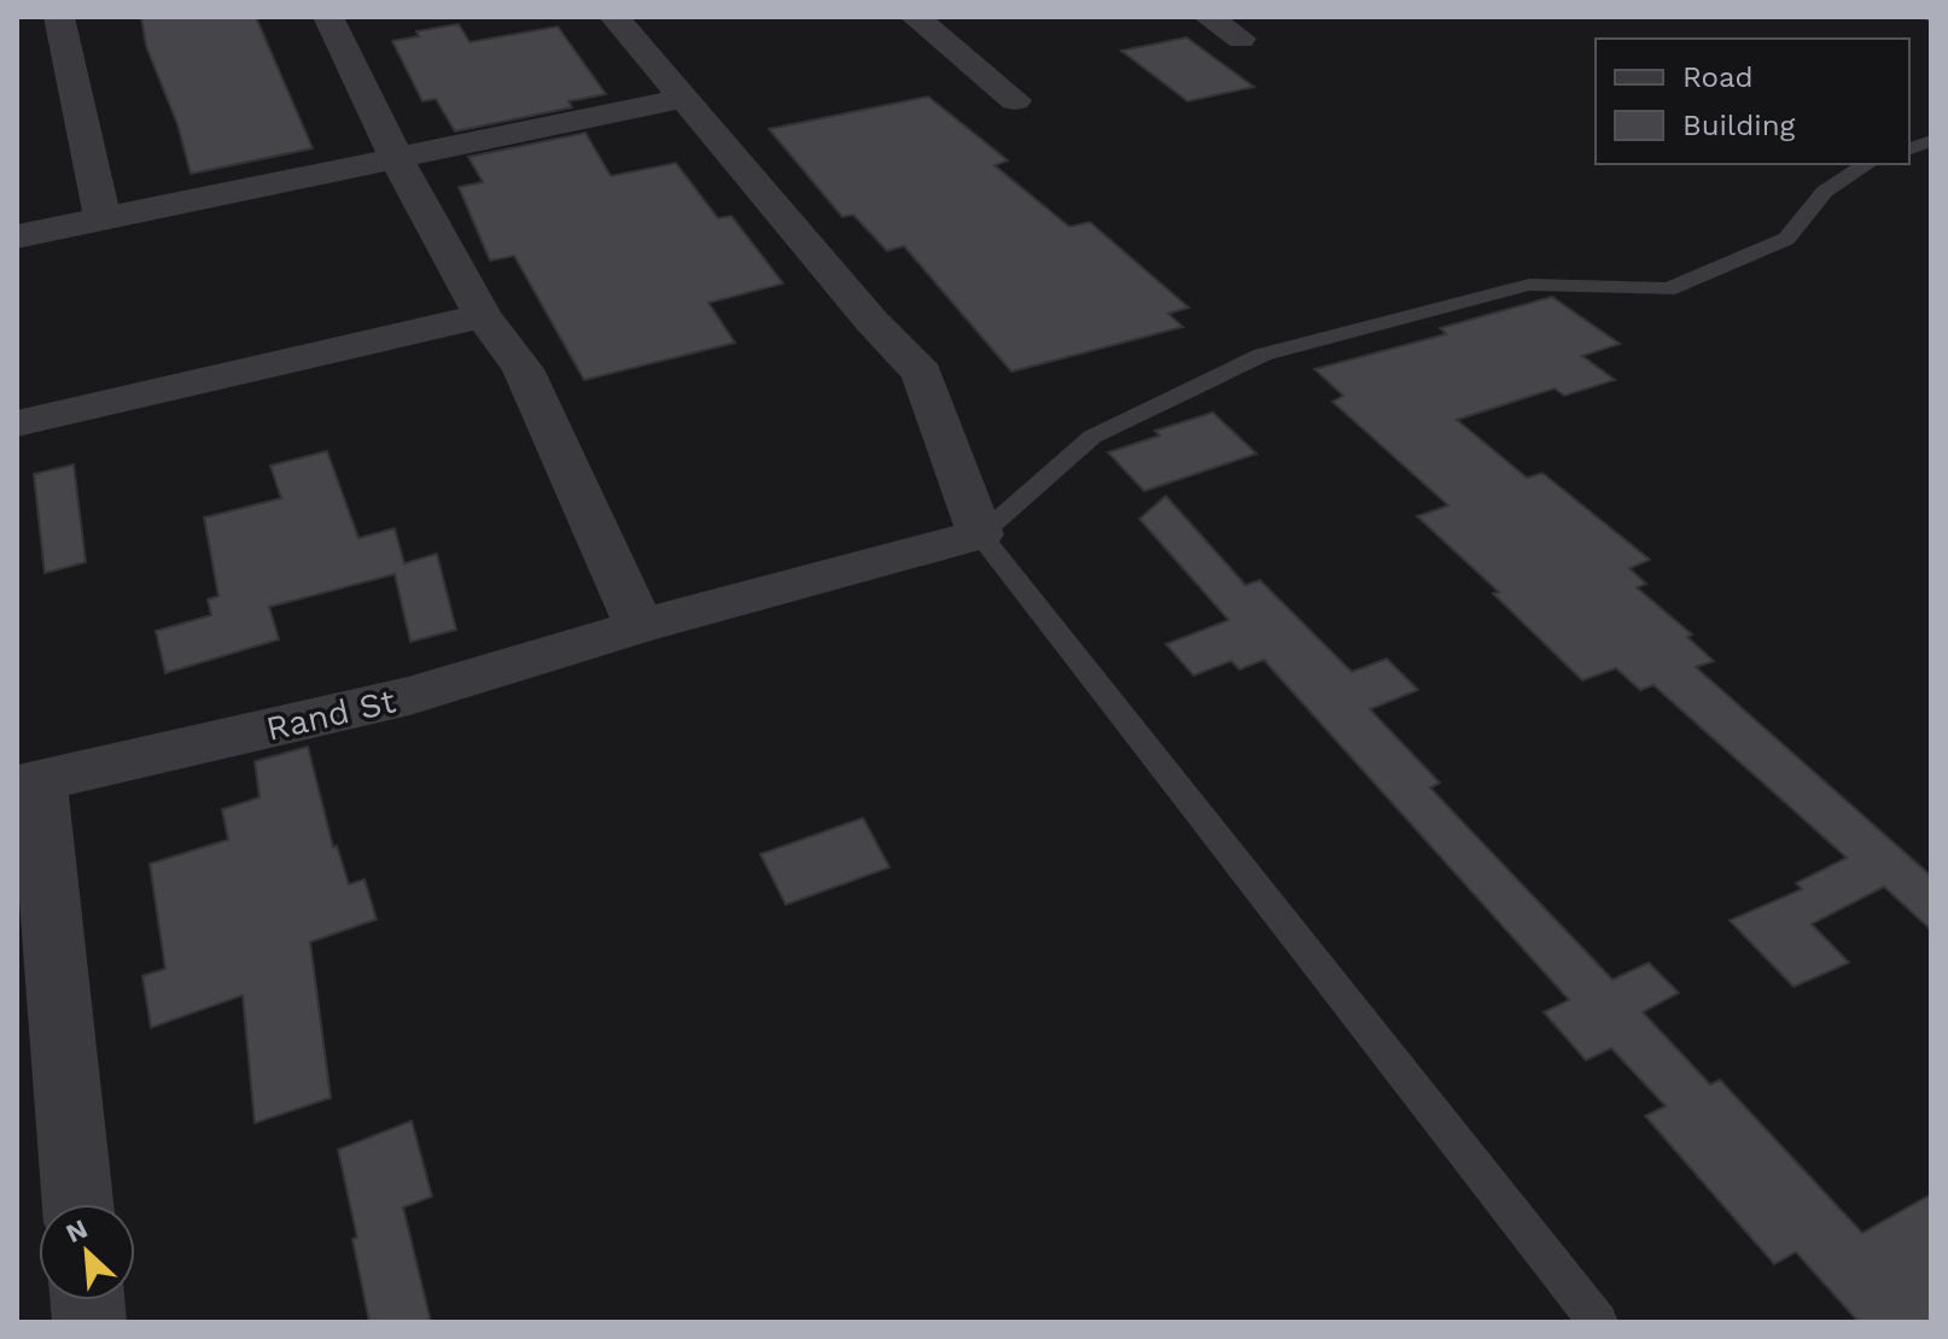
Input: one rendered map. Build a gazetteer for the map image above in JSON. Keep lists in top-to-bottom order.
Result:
{
  "streets": {
    "street": ["Rand St"]
  },
  "legend": ["Road", "Building"],
  "north": "top left"
}
